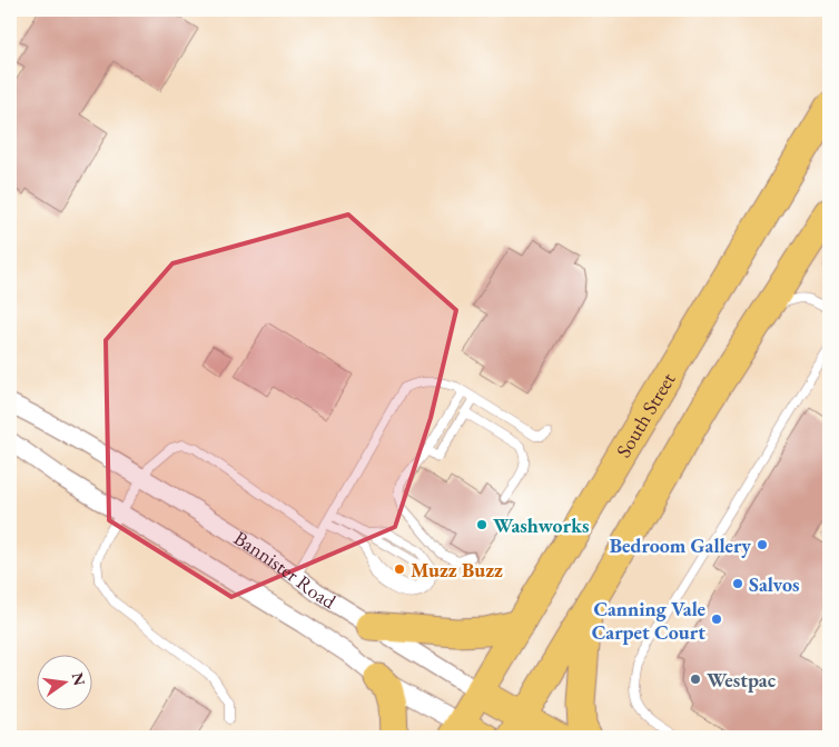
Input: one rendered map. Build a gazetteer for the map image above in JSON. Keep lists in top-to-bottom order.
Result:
{
  "streets": {
    "main road": ["South Street", "Bannister Road"]
  },
  "crossings": [
    ["South Street", "Bannister Road"]
  ],
  "places": [
    "Washworks",
    "Bedroom Gallery",
    "Muzz Buzz",
    "Salvos",
    "Canning Vale Carpet Court",
    "Westpac"
  ],
  "north": "right"
}
